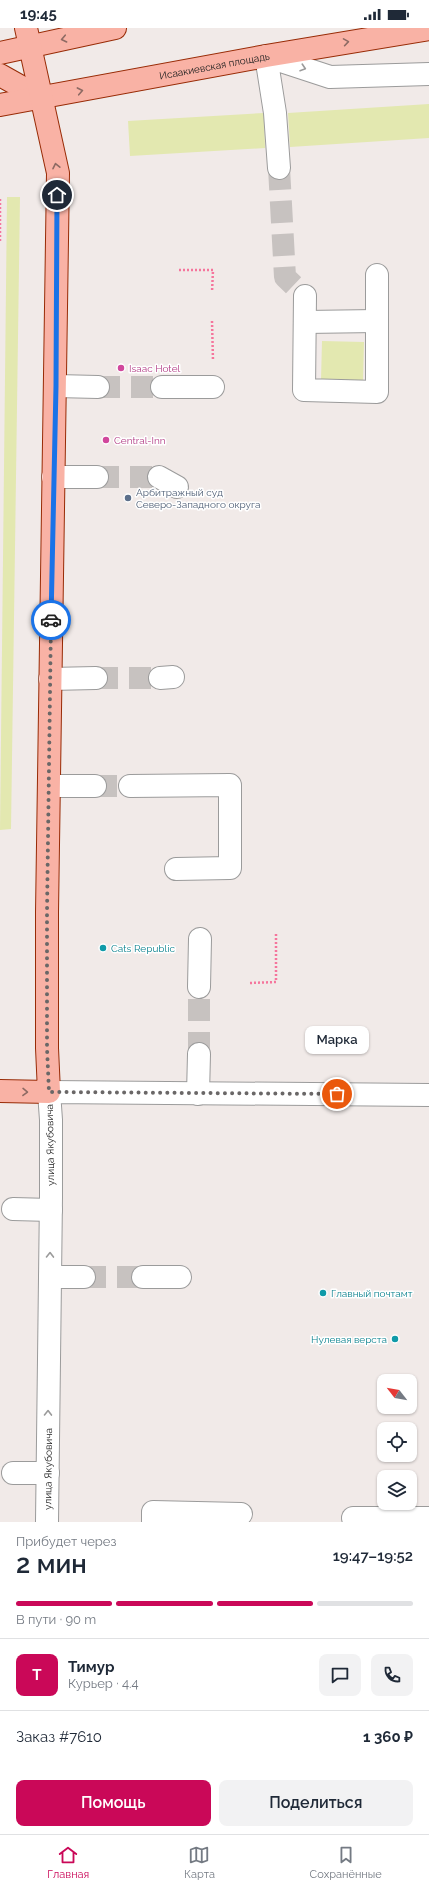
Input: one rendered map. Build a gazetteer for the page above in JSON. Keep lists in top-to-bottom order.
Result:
{
  "streets": {
    "main road": ["Исаакиевская площадь", "улица Якубовича"]
  },
  "crossings": [
    ["Исаакиевская площадь", "улица Якубовича"]
  ],
  "one_way": ["Исаакиевская площадь", "улица Якубовича"],
  "places": [
    "Isaac Hotel",
    "Central-Inn",
    "Арбитражный суд Северо-Западного округа",
    "Cats Republic",
    "Марка",
    "Главный почтамт",
    "Нулевая верста"
  ],
  "north": "top left",
  "page": {
    "status": "19:45",
    "bubble": "Марка",
    "heading": ["2 мин", "Прибудет через", "19:47–19:52"],
    "panel": [
      "Тимур",
      "Курьер · 4.4",
      "Заказ #7610",
      "1 360 ₽"
    ],
    "bar": "В пути · 90 m",
    "round": "Т",
    "buttons": ["Помощь", "Поделиться"],
    "tabs": ["Главная", "Карта", "Сохранённые"]
  }
}
